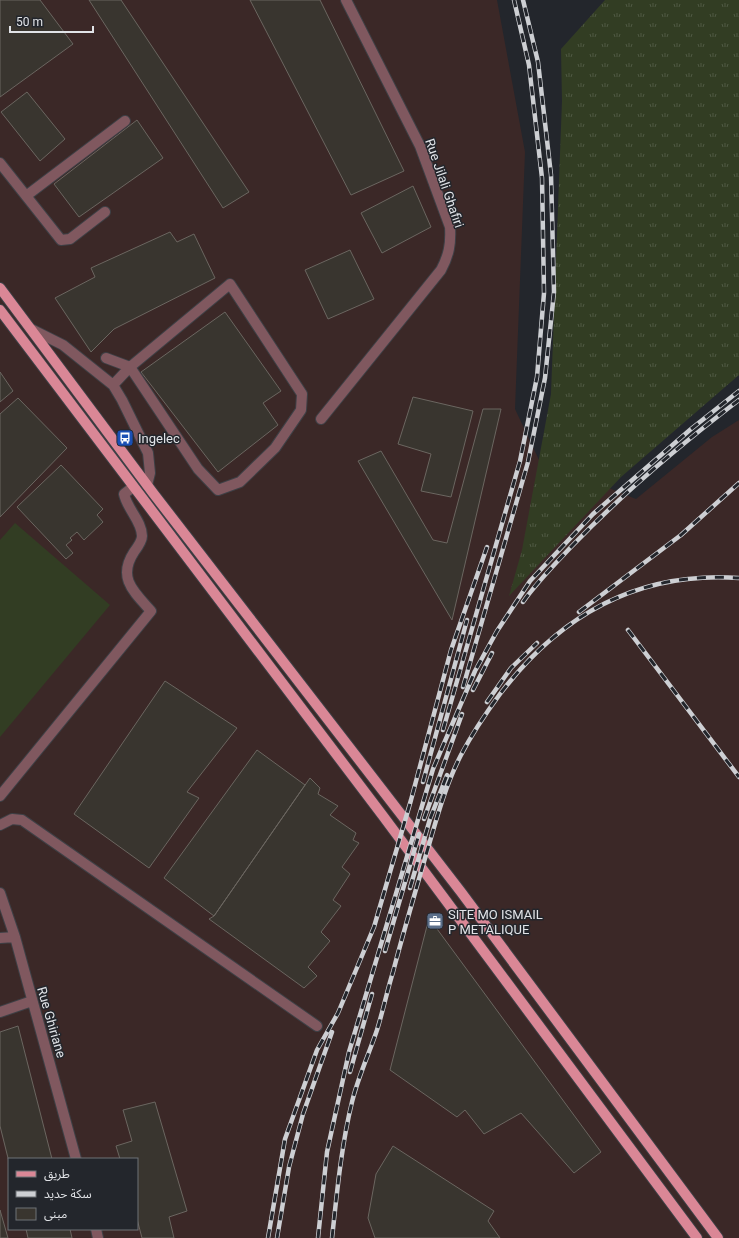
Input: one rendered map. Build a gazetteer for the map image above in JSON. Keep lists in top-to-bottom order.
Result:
{
  "streets": {
    "street": ["Rue Jilali Ghafiri", "Rue Ghiriane"]
  },
  "places": {
    "bus stop": ["Ingelec"],
    "office": ["SITE MO ISMAIL P METALIQUE"]
  },
  "legend": ["طريق", "سكة حديد", "مبنى"],
  "scale_bar": "50 m"
}
